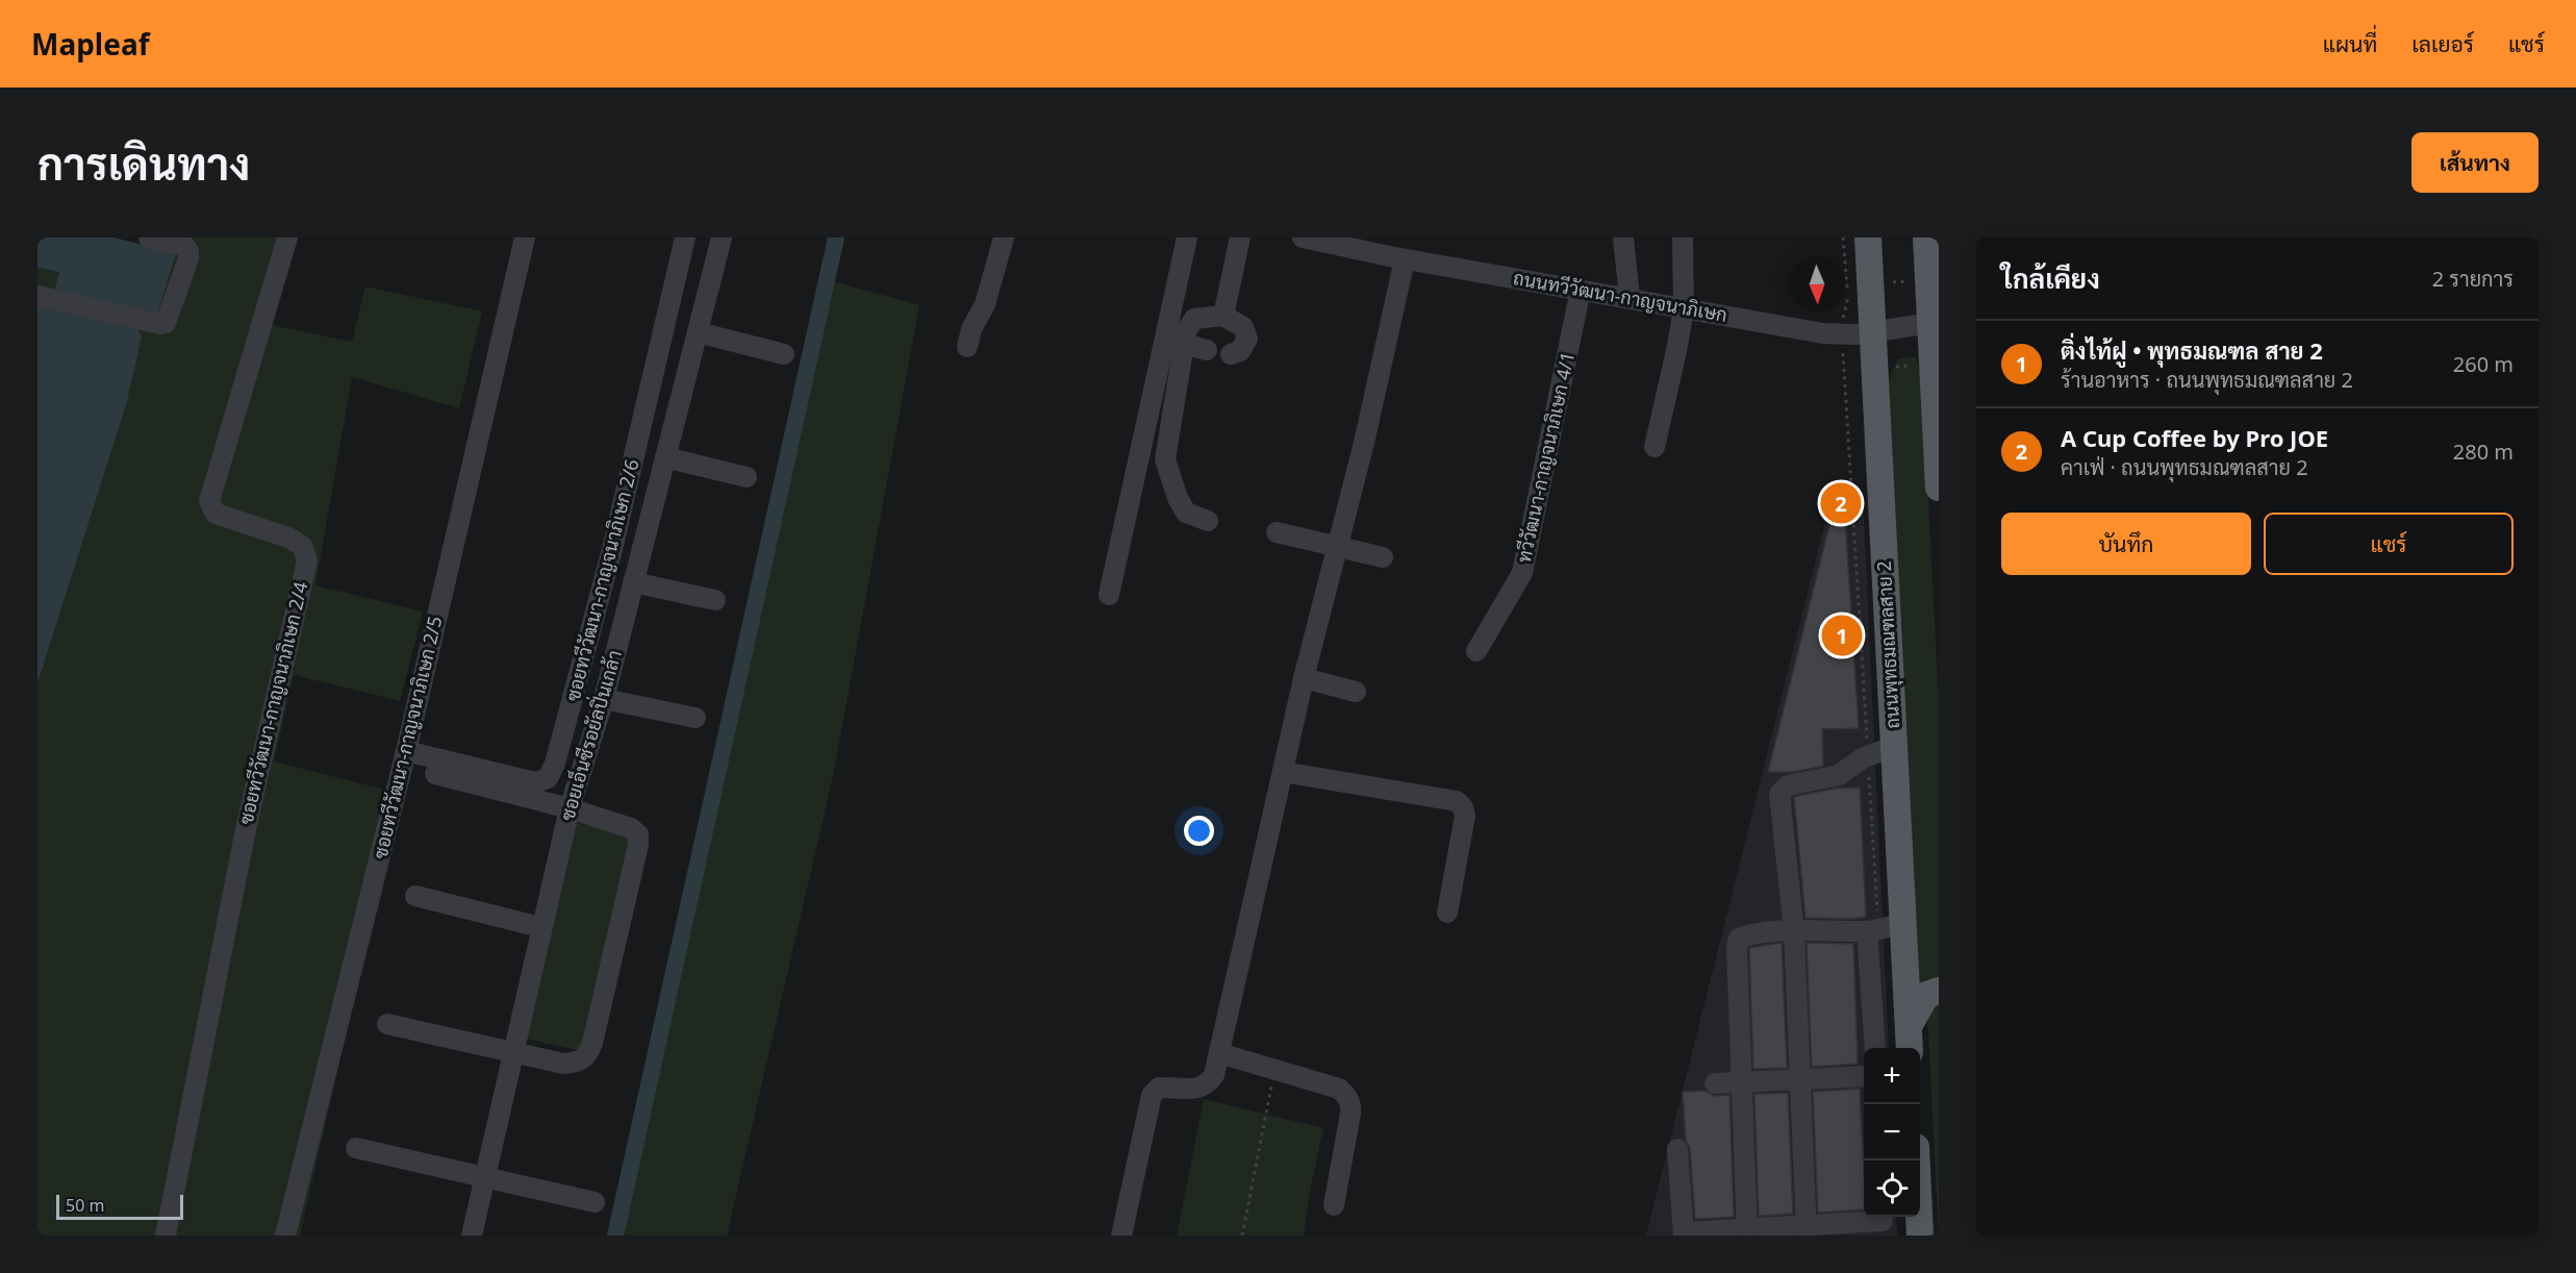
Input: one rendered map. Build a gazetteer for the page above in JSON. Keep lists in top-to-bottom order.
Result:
{
  "streets": {
    "main road": ["ถนนพุทธมณฑลสาย 2"],
    "street": [
      "ถนนทวีวัฒนา-กาญจนาภิเษก",
      "ทวีวัฒนา-กาญจนาภิเษก 4/1",
      "ซอยทวีวัฒนา-กาญจนาภิเษก 2/6",
      "ซอยทวีวัฒนา-กาญจนาภิเษก 2/4",
      "ซอยเอ็นซีรอยัลปิ่นเกล้า",
      "ซอยทวีวัฒนา-กาญจนาภิเษก 2/5"
    ]
  },
  "crossings": [
    ["ถนนทวีวัฒนา-กาญจนาภิเษก", "ทวีวัฒนา-กาญจนาภิเษก 4/1"],
    ["ถนนทวีวัฒนา-กาญจนาภิเษก", "ถนนพุทธมณฑลสาย 2"],
    ["ซอยทวีวัฒนา-กาญจนาภิเษก 2/6", "ซอยทวีวัฒนา-กาญจนาภิเษก 2/5"]
  ],
  "scale_bar": "50 m",
  "north": "bottom",
  "page": {
    "header": "Mapleaf",
    "nav": ["แผนที่", "เลเยอร์", "แชร์"],
    "buttons": [
      "เส้นทาง",
      ["บันทึก", "แชร์"]
    ],
    "title": "การเดินทาง",
    "heading": ["ใกล้เคียง", "2 รายการ"],
    "list": [
      {
        "mark": "1",
        "name": "ติ่งไท้ฝู • พุทธมณฑล สาย 2",
        "note": "ร้านอาหาร · ถนนพุทธมณฑลสาย 2",
        "value": "260 m"
      },
      {
        "mark": "2",
        "name": "A Cup Coffee by Pro JOE",
        "note": "คาเฟ่ · ถนนพุทธมณฑลสาย 2",
        "value": "280 m"
      }
    ],
    "pins": ["2", "1"],
    "map_buttons": ["+", "−"],
    "scale": "50 m"
  }
}
